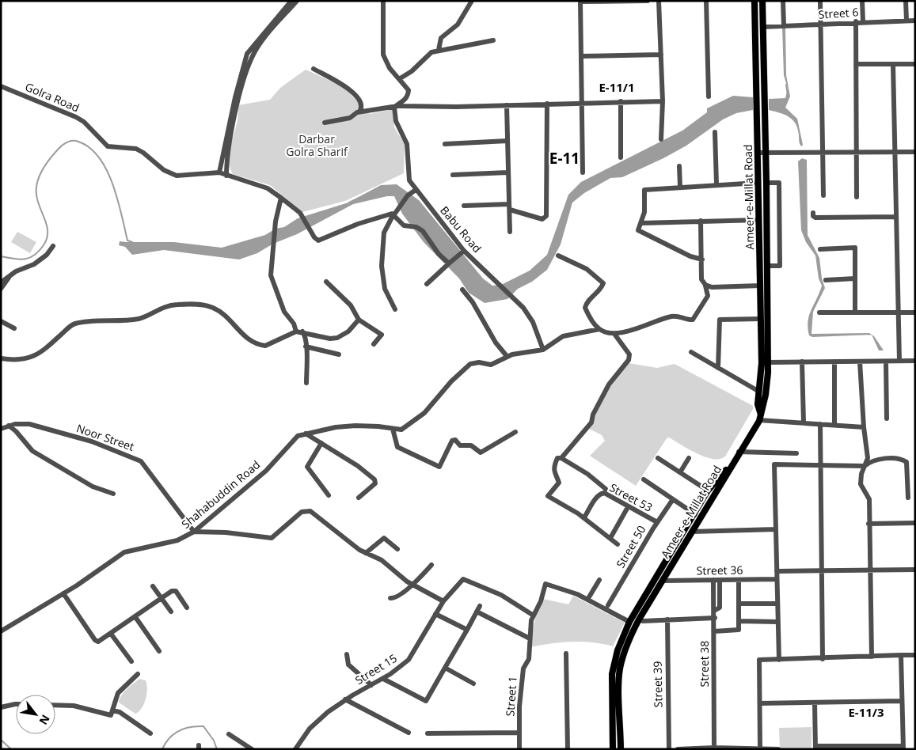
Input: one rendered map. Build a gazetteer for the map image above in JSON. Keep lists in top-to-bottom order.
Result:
{
  "streets": {
    "main road": ["Ameer-e-Millat Road"],
    "street": [
      "Street 6",
      "Golra Road",
      "Babu Road",
      "Noor Street",
      "Shahabuddin Road",
      "Street 53",
      "Street 50",
      "Street 36",
      "Street 38",
      "Street 15",
      "Street 39",
      "Street 1"
    ]
  },
  "crossings": [
    ["Street 6", "Ameer-e-Millat Road"],
    ["Ameer-e-Millat Road", "Street 36"],
    ["Noor Street", "Shahabuddin Road"],
    ["Street 53", "Street 50"],
    ["Street 36", "Street 38"],
    ["Street 15", "Street 1"]
  ],
  "districts": ["E-11/1", "E-11", "E-11/3"],
  "parks": ["Darbar Golra Sharif"],
  "north": "bottom right"
}
